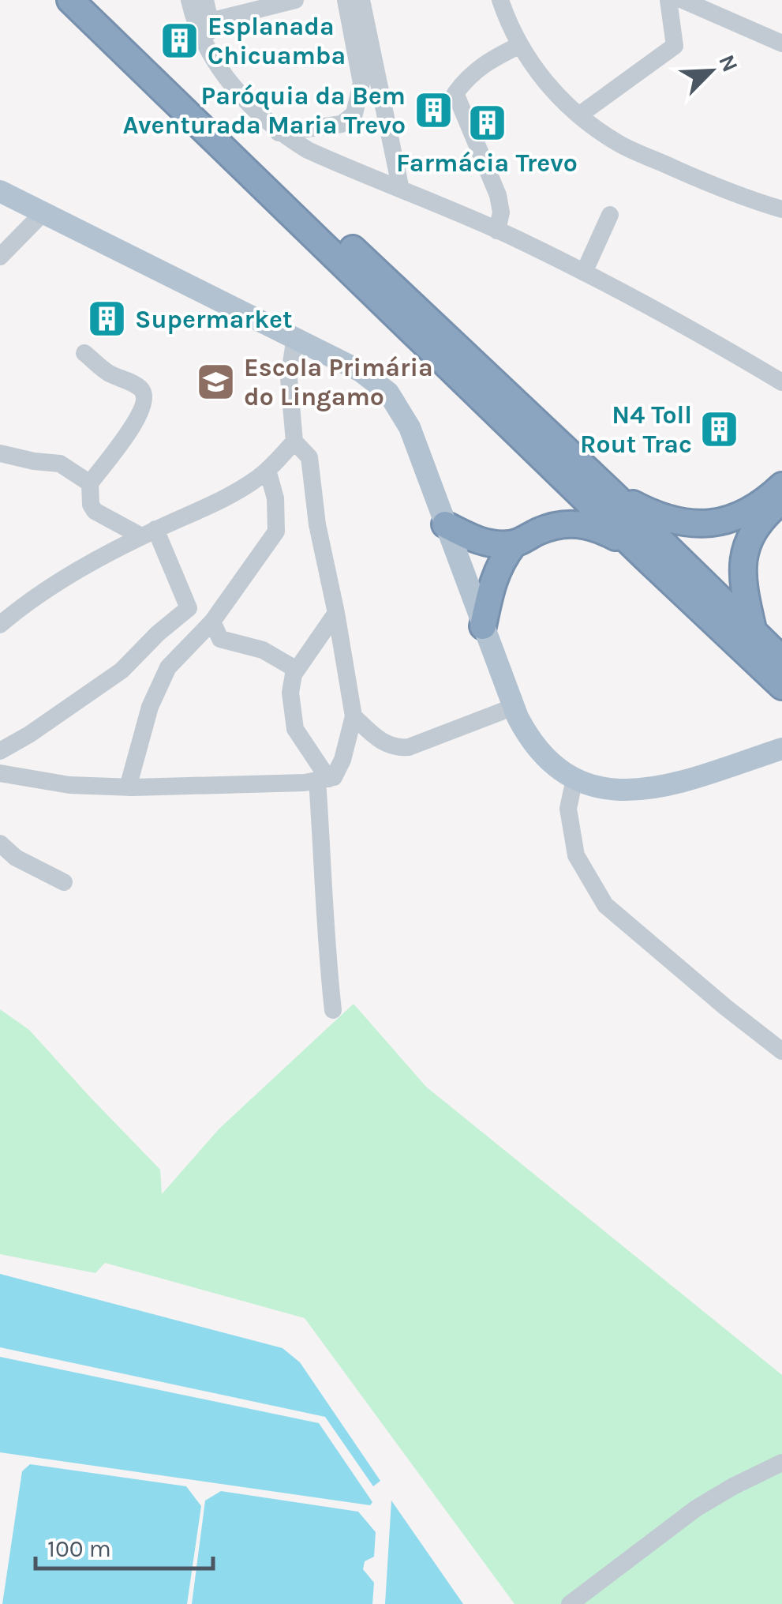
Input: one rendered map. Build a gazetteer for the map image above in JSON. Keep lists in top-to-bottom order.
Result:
{
  "places": {
    "building": [
      "Esplanada Chicuamba",
      "Paróquia da Bem Aventurada Maria Trevo",
      "Farmácia Trevo",
      "Supermarket",
      "N4 Toll Rout Trac"
    ],
    "school or university": ["Escola Primária do Lingamo"]
  },
  "scale_bar": "100 m",
  "north": "top right"
}
